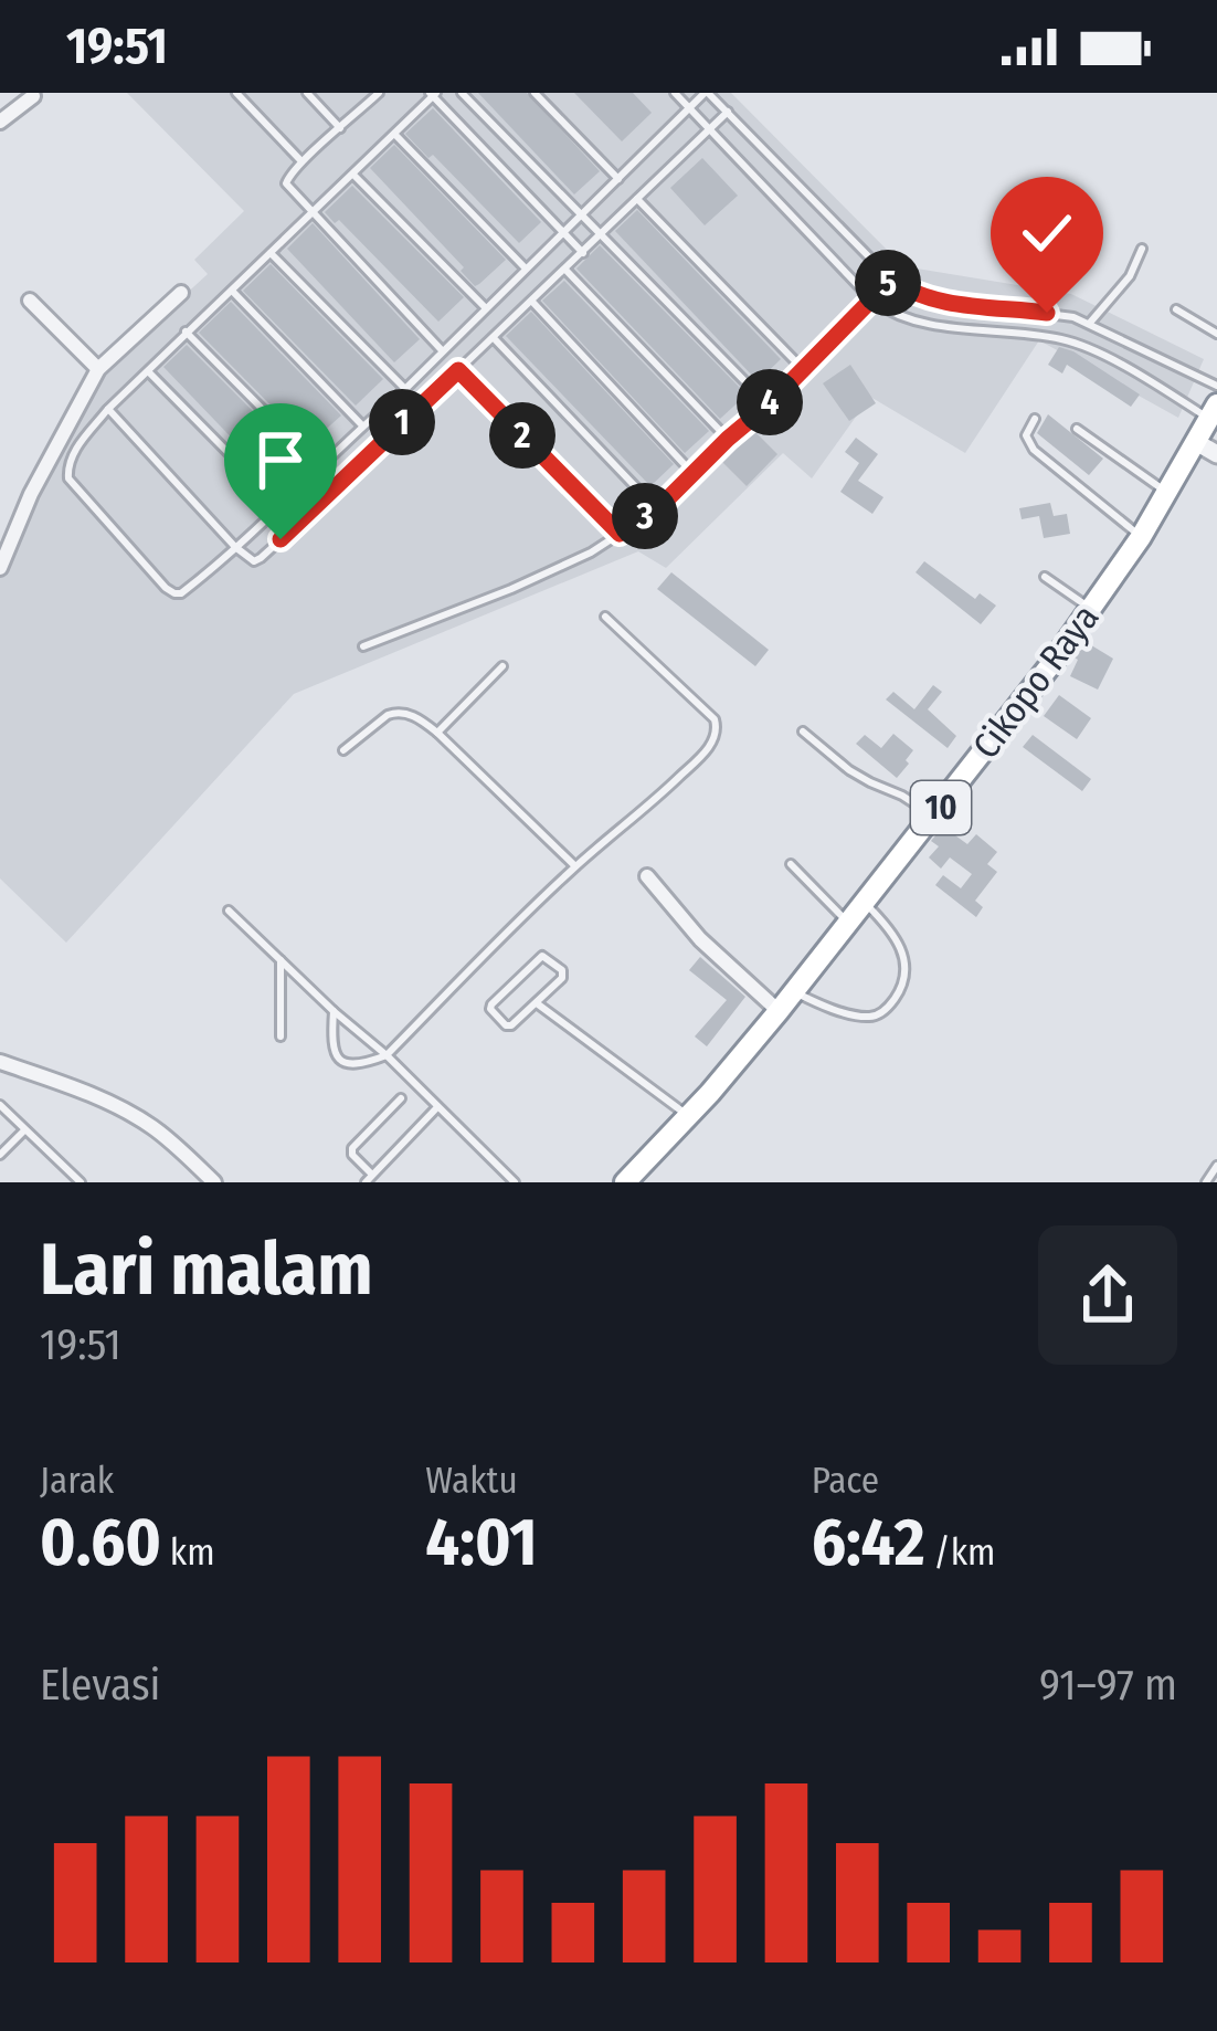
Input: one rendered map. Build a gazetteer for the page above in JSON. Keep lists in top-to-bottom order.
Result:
{
  "streets": {
    "highway": ["Cikopo Raya", "10"]
  },
  "page": {
    "status": "19:51",
    "pins": [
      "5",
      "4",
      "1",
      "2",
      "3"
    ],
    "heading": ["Lari malam", "19:51"],
    "stats": [
      ["Jarak", "0.60 km"],
      ["Waktu", "4:01"],
      ["Pace", "6:42 /km"]
    ],
    "chart": ["Elevasi", "91–97 m"]
  }
}
